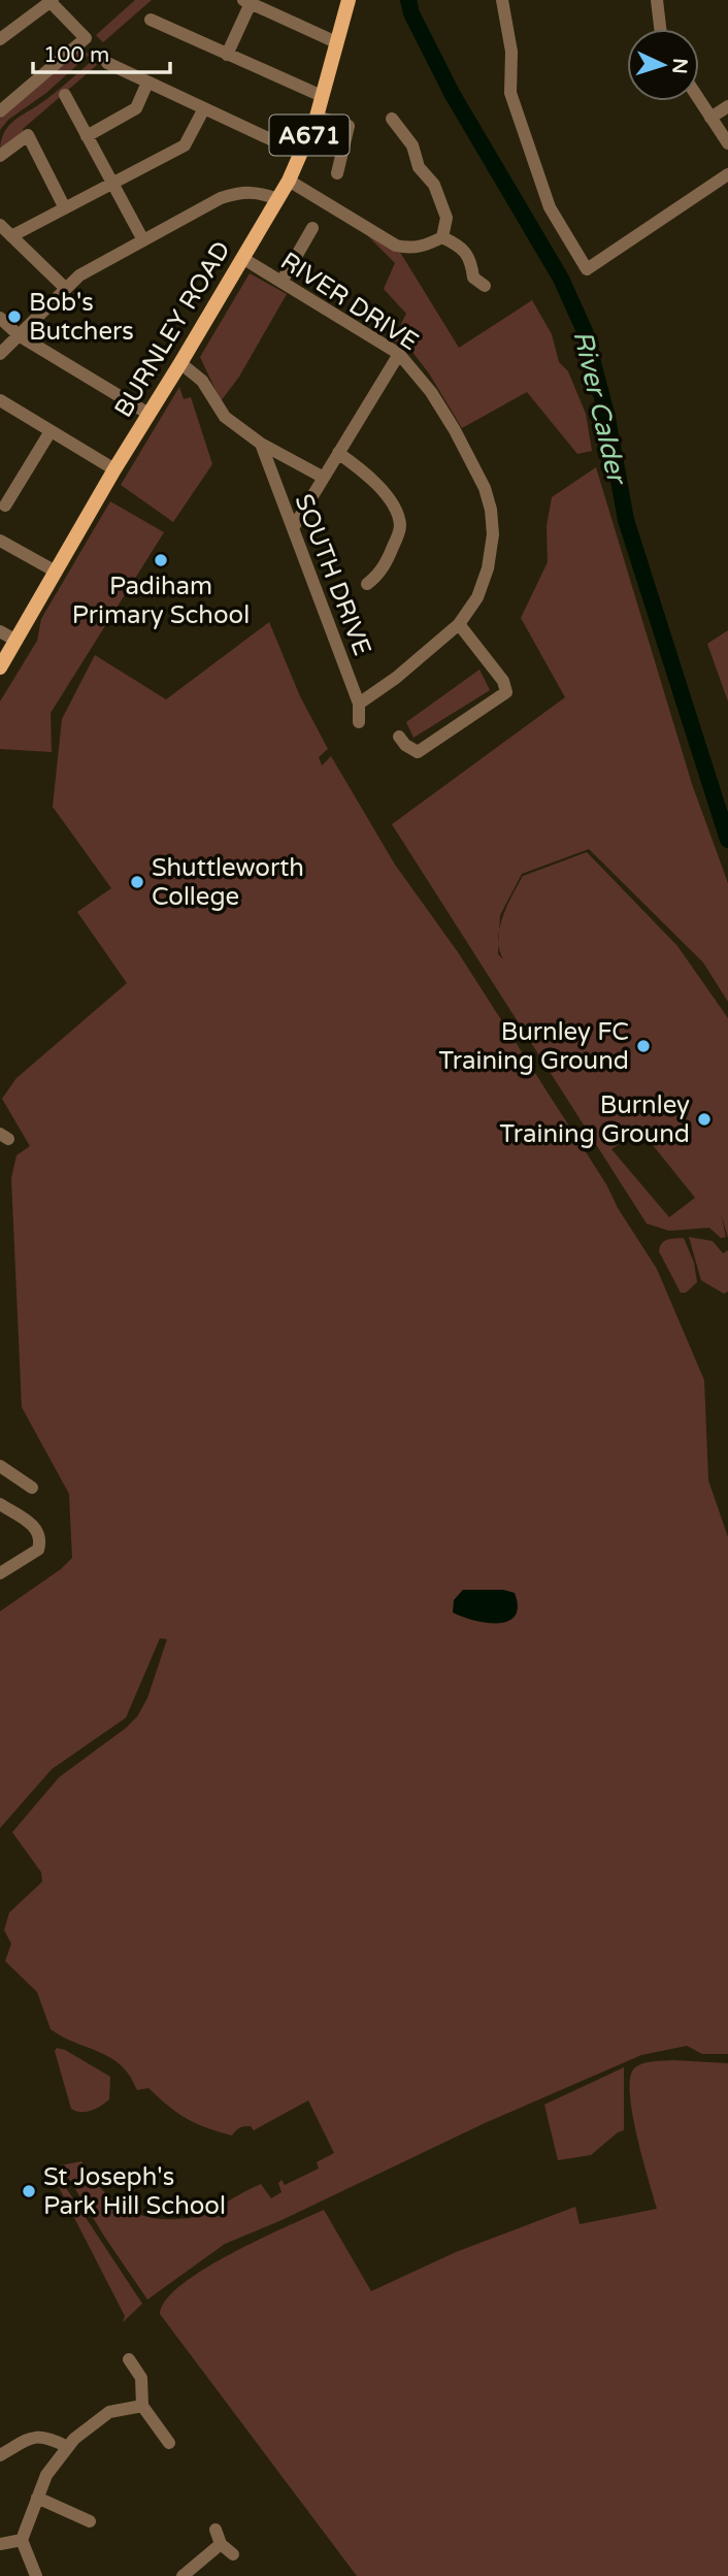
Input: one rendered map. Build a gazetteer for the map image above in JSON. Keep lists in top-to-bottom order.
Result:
{
  "streets": {
    "main road": ["A671", "BURNLEY ROAD"],
    "street": ["RIVER DRIVE", "SOUTH DRIVE"]
  },
  "crossings": [
    ["RIVER DRIVE", "BURNLEY ROAD"],
    ["RIVER DRIVE", "SOUTH DRIVE"],
    ["BURNLEY ROAD", "SOUTH DRIVE"]
  ],
  "water": ["River Calder"],
  "places": [
    "Bob's Butchers",
    "Padiham Primary School",
    "Shuttleworth College",
    "Burnley FC Training Ground",
    "Burnley Training Ground",
    "St Joseph's Park Hill School"
  ],
  "scale_bar": "100 m",
  "north": "right"
}
